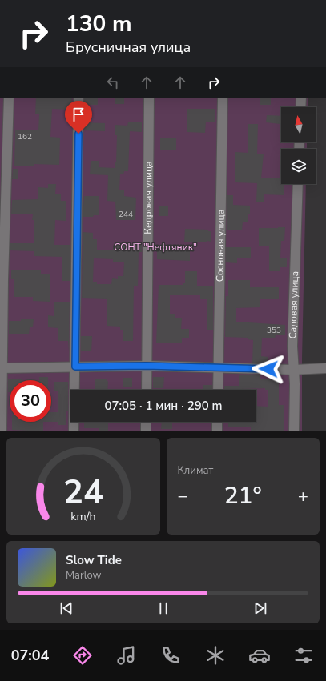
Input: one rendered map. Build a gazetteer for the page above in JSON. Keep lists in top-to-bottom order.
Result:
{
  "streets": {
    "street": ["Кедровая улица", "Сосновая улица", "Садовая улица"]
  },
  "parks": ["СОНТ \"Нефтяник\""],
  "house_numbers": ["162", "244", "353"],
  "north": "top",
  "page": {
    "turn": ["130 m", "Брусничная улица"],
    "limit": "30",
    "trip": "07:05 · 1 мин · 290 m",
    "tile": "Климат",
    "heat": ["−", "21°", "+"],
    "song": ["Slow Tide", "Marlow"],
    "tabs": "07:04",
    "gauge": ["24", "km/h"]
  }
}
